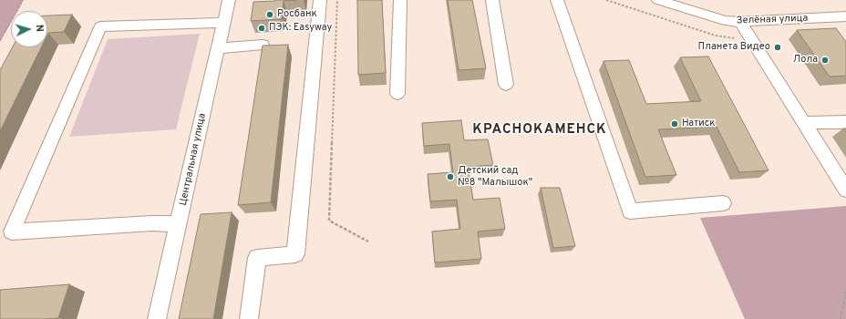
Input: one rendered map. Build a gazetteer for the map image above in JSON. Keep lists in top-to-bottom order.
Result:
{
  "streets": {
    "street": ["Зелёная улица", "Центральная улица"]
  },
  "districts": ["КРАСНОКАМЕНСК"],
  "places": [
    "Росбанк",
    "ПЭК: Easyway",
    "Планета Видео",
    "Лола",
    "Натиск",
    "Детский сад №8 \"Малышок\""
  ],
  "north": "right"
}
